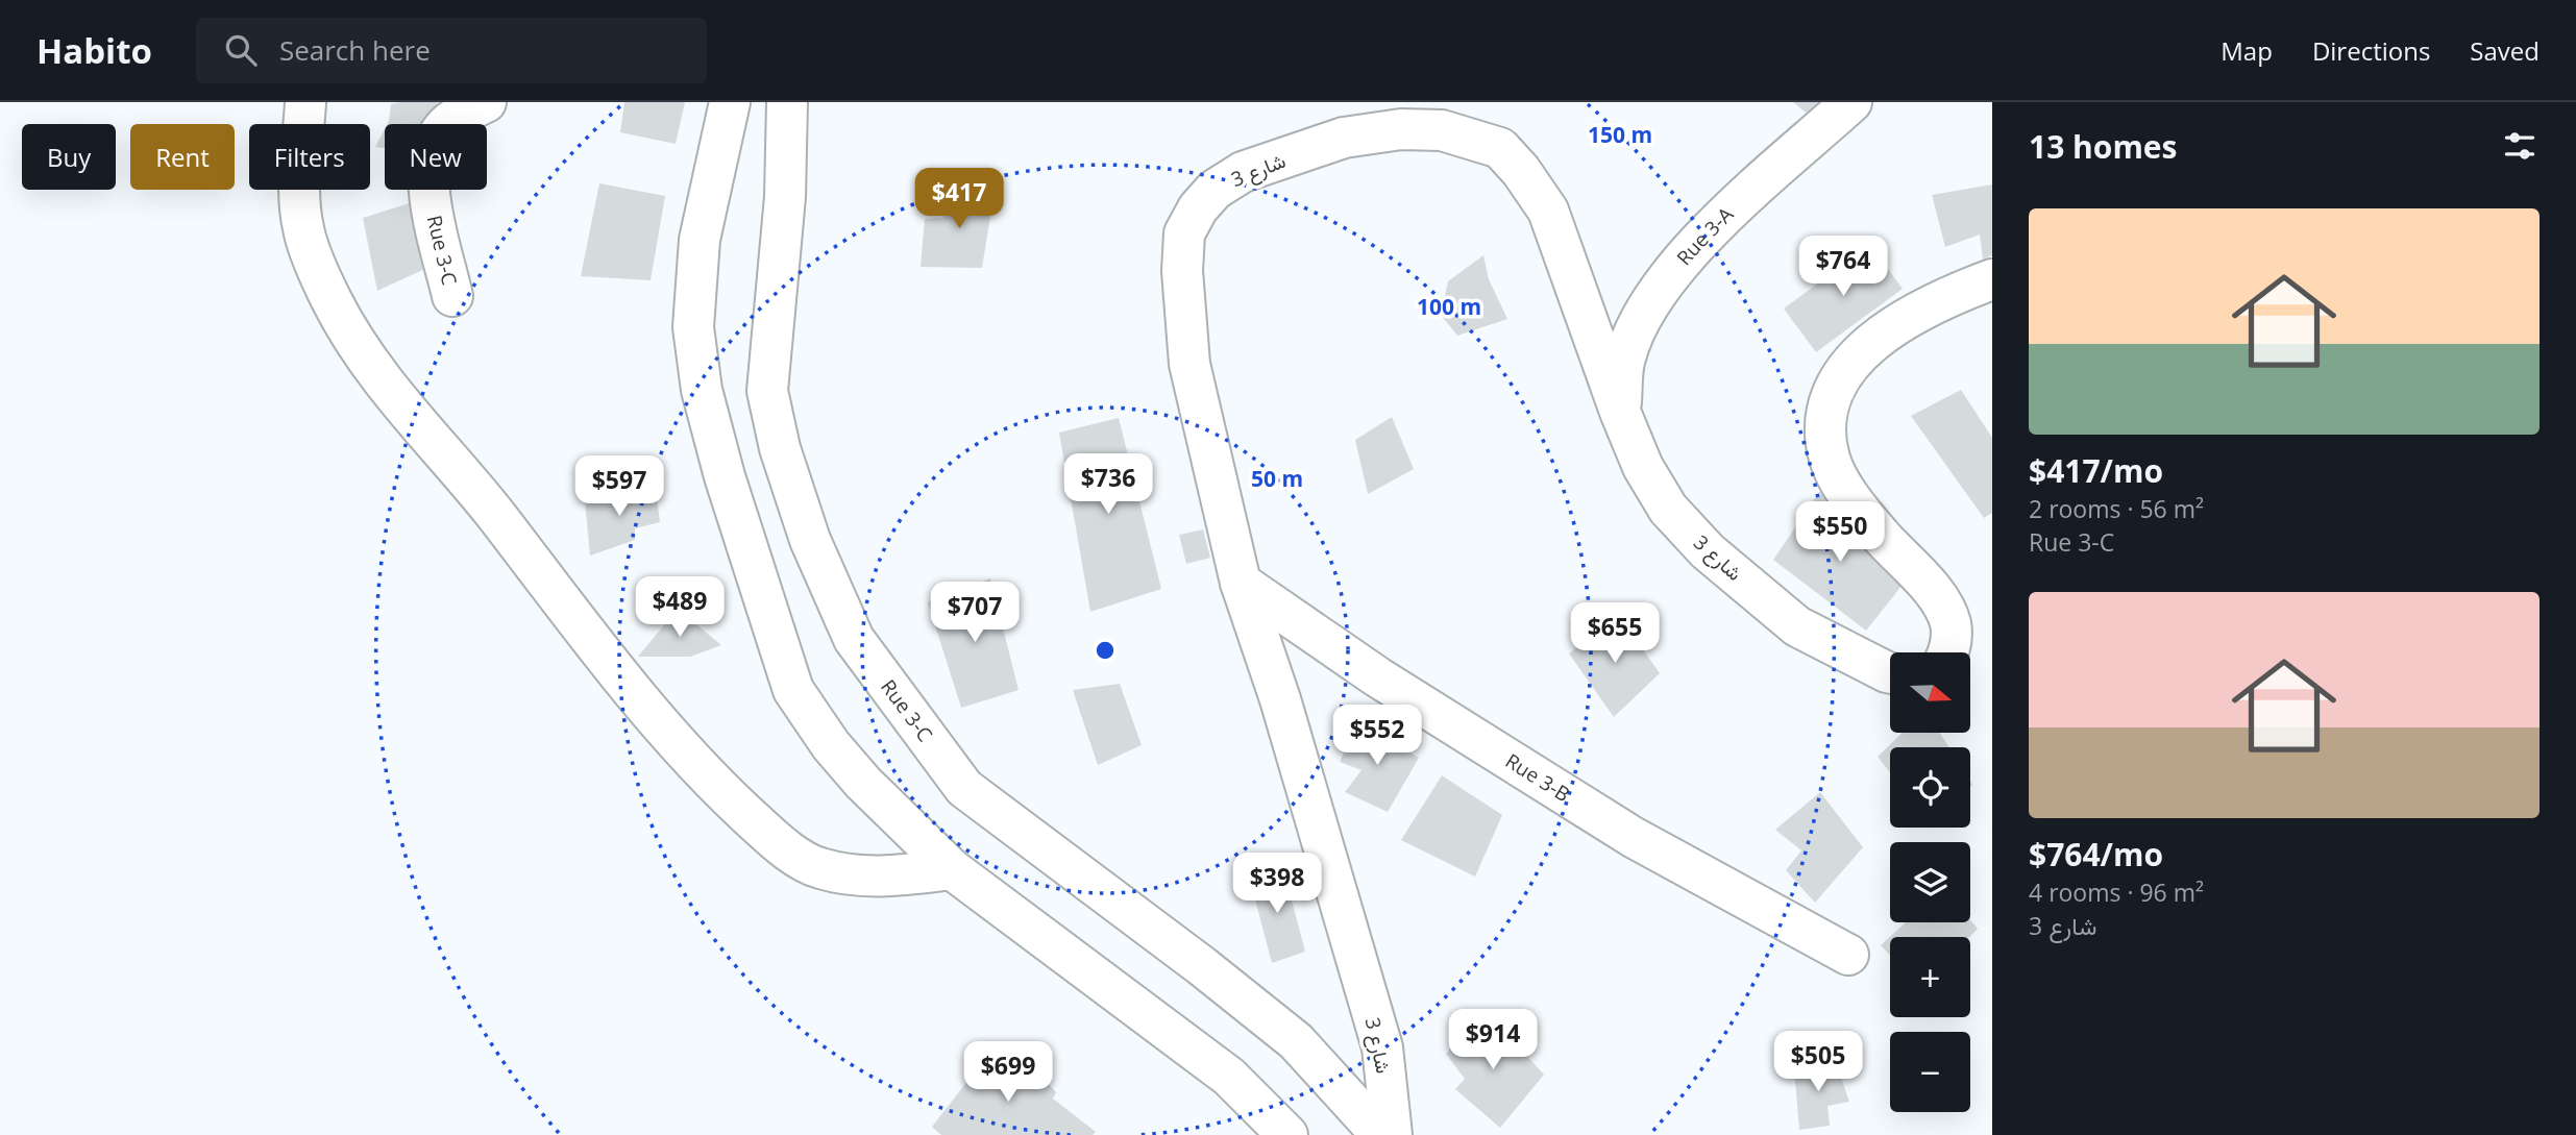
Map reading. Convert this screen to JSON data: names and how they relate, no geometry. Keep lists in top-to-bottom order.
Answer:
{
  "streets": {
    "street": [
      "شارع 3",
      "Rue 3-A",
      "Rue 3-C",
      "Rue 3-B"
    ]
  },
  "crossings": [
    ["شارع 3", "Rue 3-A"],
    ["شارع 3", "Rue 3-B"]
  ],
  "north": "right",
  "page": {
    "header": "Habito",
    "search": "Search here",
    "nav": ["Map", "Directions", "Saved"],
    "heading": "13 homes",
    "chip": [
      "Buy",
      "Rent",
      "Filters",
      "New"
    ],
    "price": [
      "$417",
      "$764",
      "$736",
      "$597",
      "$550",
      "$489",
      "$707",
      "$655",
      "$552",
      "$398",
      "$914",
      "$505",
      "$699"
    ],
    "list": [
      {
        "name": "$417/mo",
        "note": "2 rooms · 56 m² · Rue 3-C"
      },
      {
        "name": "$764/mo",
        "note": "4 rooms · 96 m² · شارع 3"
      }
    ],
    "map_buttons": ["+", "−"]
  },
  "rings": ["150 m", "100 m", "50 m"]
}
